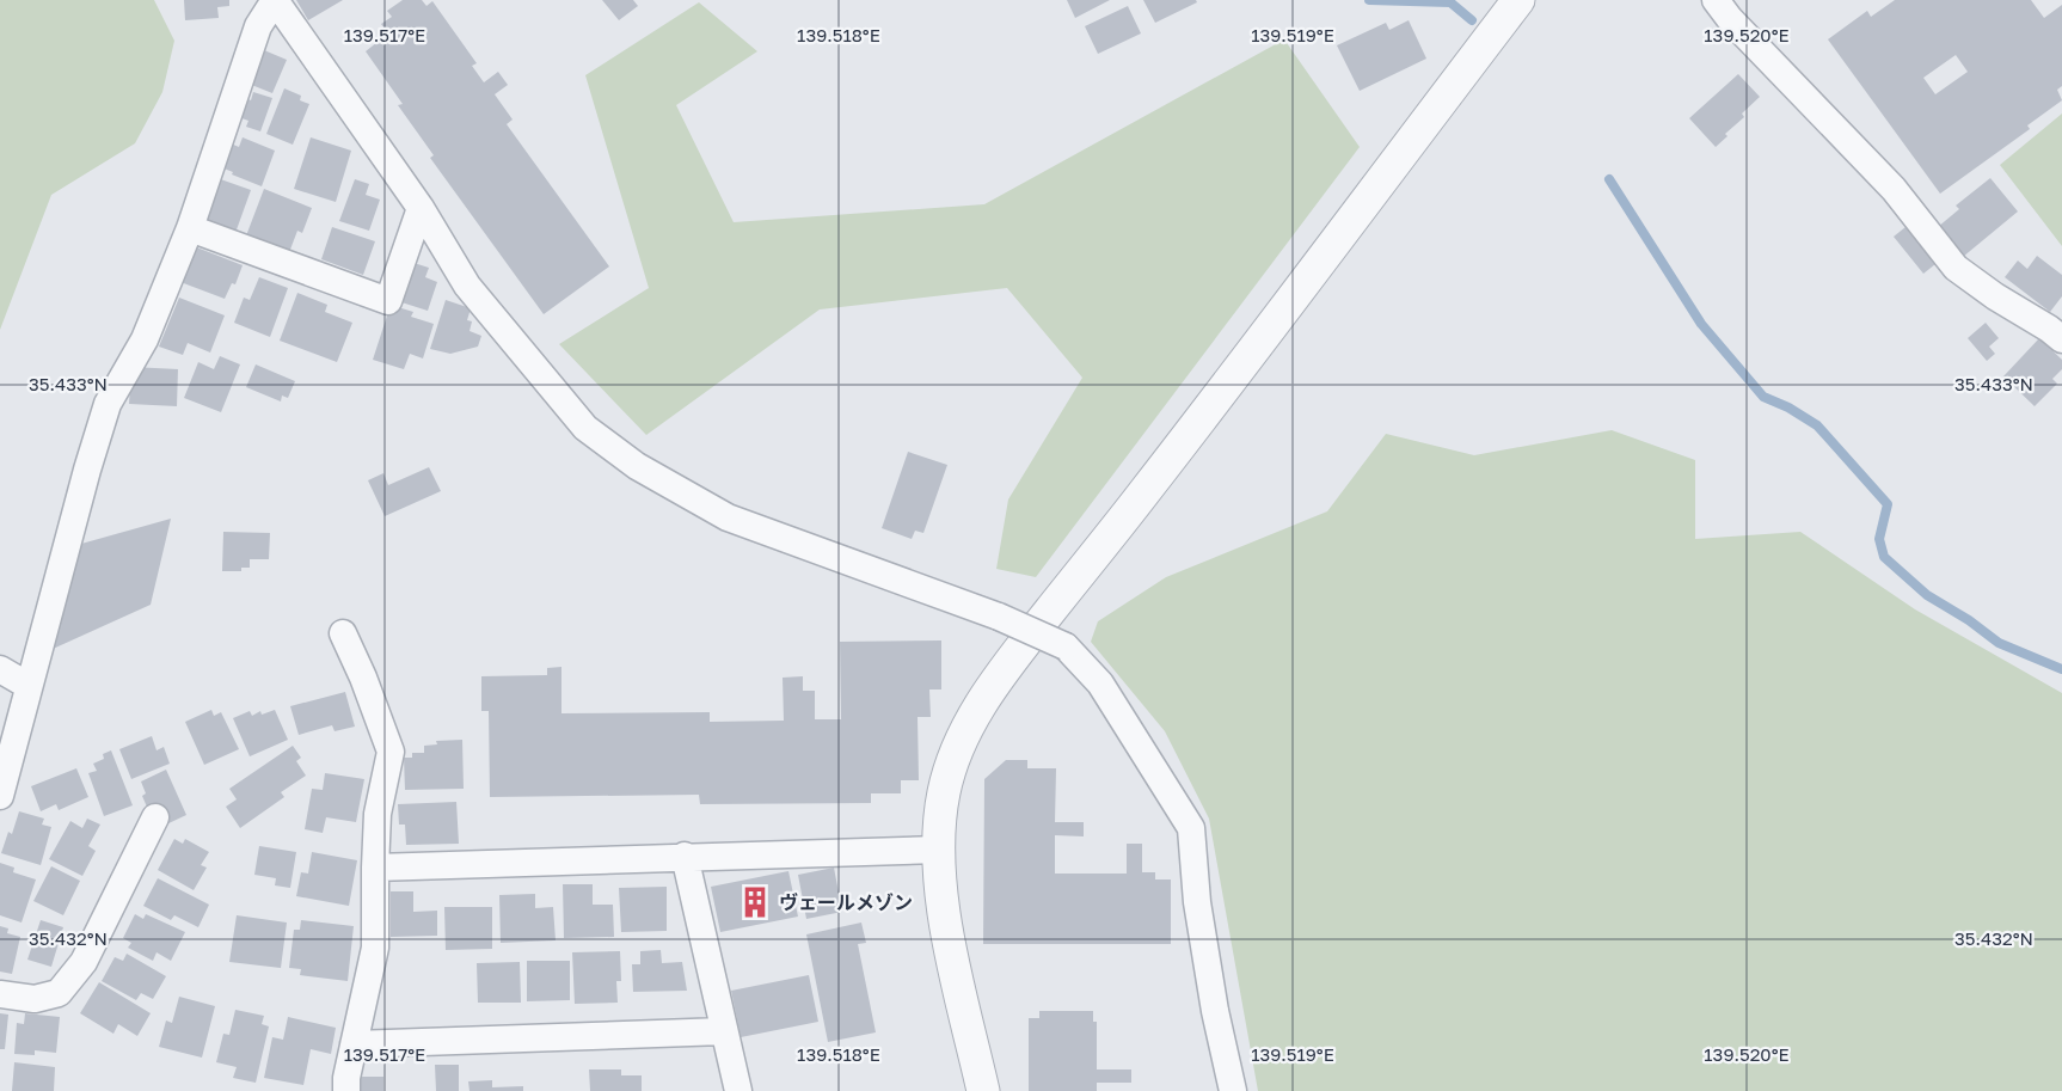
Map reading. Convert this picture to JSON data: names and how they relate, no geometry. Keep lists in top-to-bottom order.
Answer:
{
  "places": {
    "building": ["ヴェールメゾン"]
  },
  "coordinates": [
    "139.517°E",
    "139.518°E",
    "139.519°E",
    "139.520°E",
    "35.433°N",
    "35.432°N"
  ]
}
